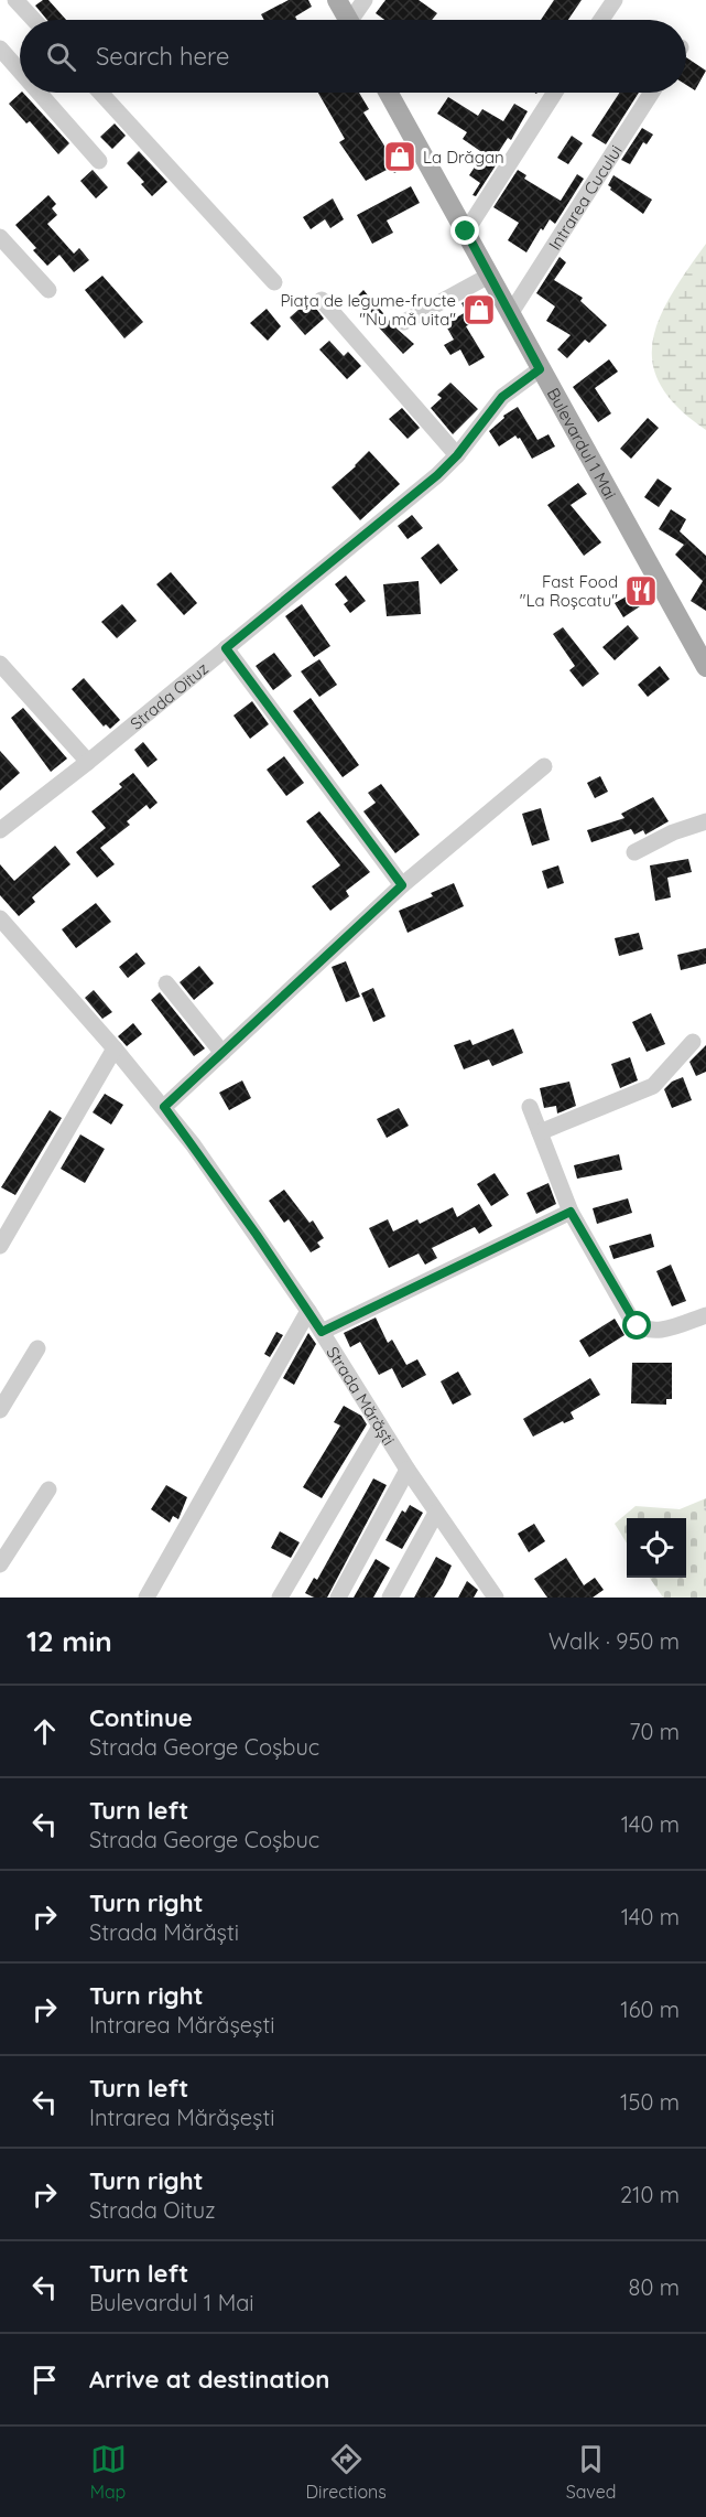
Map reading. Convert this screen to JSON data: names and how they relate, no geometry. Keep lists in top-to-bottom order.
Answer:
{
  "streets": {
    "main road": ["Bulevardul 1 Mai"],
    "street": ["Intrarea Cucului", "Strada Oituz", "Strada Mărăști"]
  },
  "crossings": [
    ["Intrarea Cucului", "Bulevardul 1 Mai"],
    ["Bulevardul 1 Mai", "Strada Oituz"]
  ],
  "places": {
    "shop": ["La Drăgan", "Piața de legume-fructe \"Nu mă uita\""],
    "restaurant": ["Fast Food \"La Roșcatu\""]
  },
  "page": {
    "search": "Search here",
    "heading": ["12 min", "Walk · 950 m"],
    "list": [
      ["Continue", "Strada George Coșbuc", "70 m"],
      ["Turn left", "Strada George Coșbuc", "140 m"],
      ["Turn right", "Strada Mărăști", "140 m"],
      ["Turn right", "Intrarea Mărășești", "160 m"],
      ["Turn left", "Intrarea Mărășești", "150 m"],
      ["Turn right", "Strada Oituz", "210 m"],
      ["Turn left", "Bulevardul 1 Mai", "80 m"],
      "Arrive at destination"
    ],
    "nav": ["Map", "Directions", "Saved"]
  }
}
